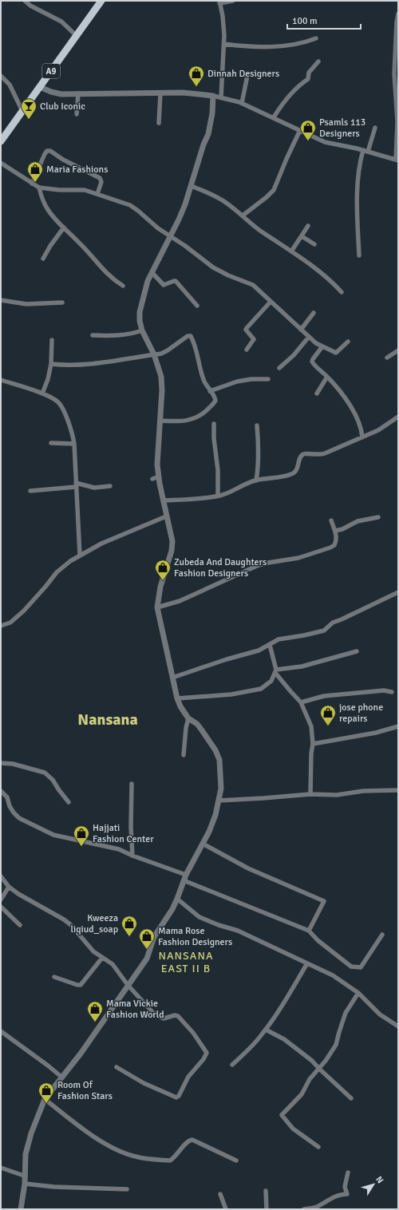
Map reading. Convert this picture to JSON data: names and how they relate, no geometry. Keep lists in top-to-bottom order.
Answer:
{
  "streets": {
    "main road": ["A9"]
  },
  "districts": ["Nansana", "NANSANA EAST II B"],
  "places": {
    "shop": [
      "Dinnah Designers",
      "Psamls 113 Designers",
      "Maria Fashions",
      "Zubeda And Daughters Fashion Designers",
      "jose phone repairs",
      "Hajjati Fashion Center",
      "Kweeza liqiud_soap",
      "Mama Rose Fashion Designers",
      "Mama Vickie Fashion World",
      "Room Of Fashion Stars"
    ],
    "bar": ["Club Iconic"]
  },
  "scale_bar": "100 m",
  "north": "top right"
}
